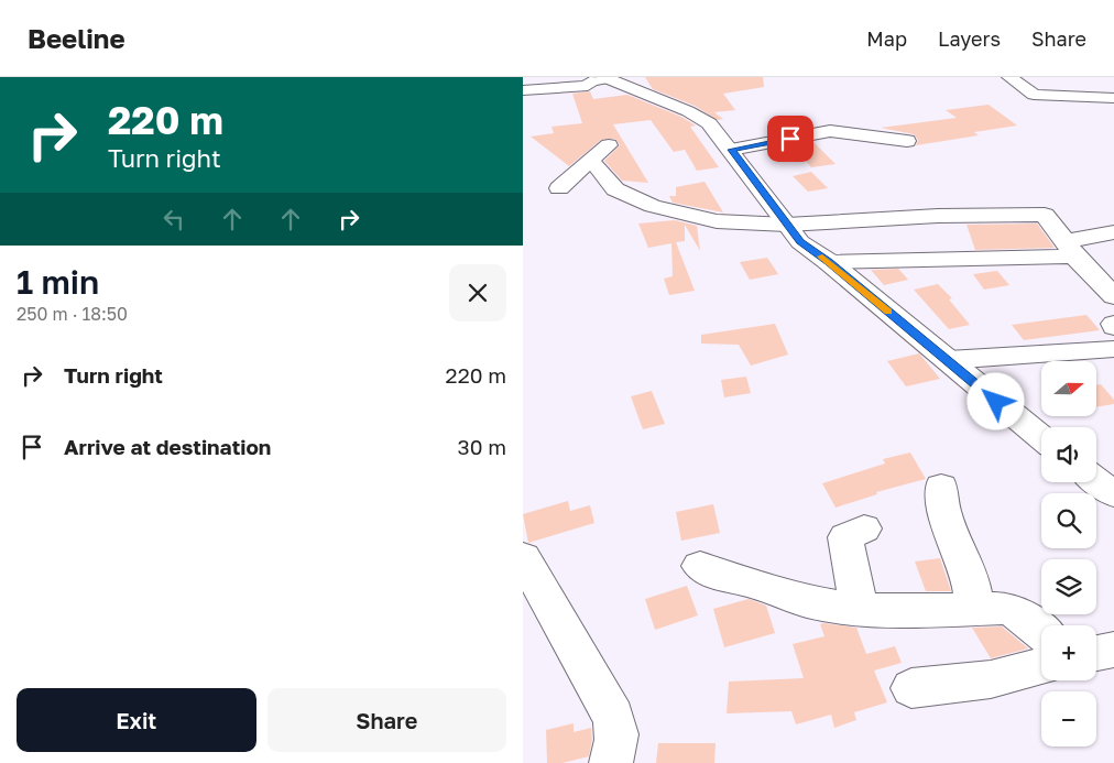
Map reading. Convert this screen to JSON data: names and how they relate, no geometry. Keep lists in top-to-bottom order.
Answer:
{
  "north": "right",
  "page": {
    "header": "Beeline",
    "nav": ["Map", "Layers", "Share"],
    "turn": ["220 m", "Turn right"],
    "heading": ["1 min", "250 m · 18:50"],
    "list": [
      {
        "name": "Turn right",
        "value": "220 m"
      },
      {
        "name": "Arrive at destination",
        "value": "30 m"
      }
    ],
    "map_buttons": ["+", "−"],
    "buttons": ["Exit", "Share"]
  }
}
